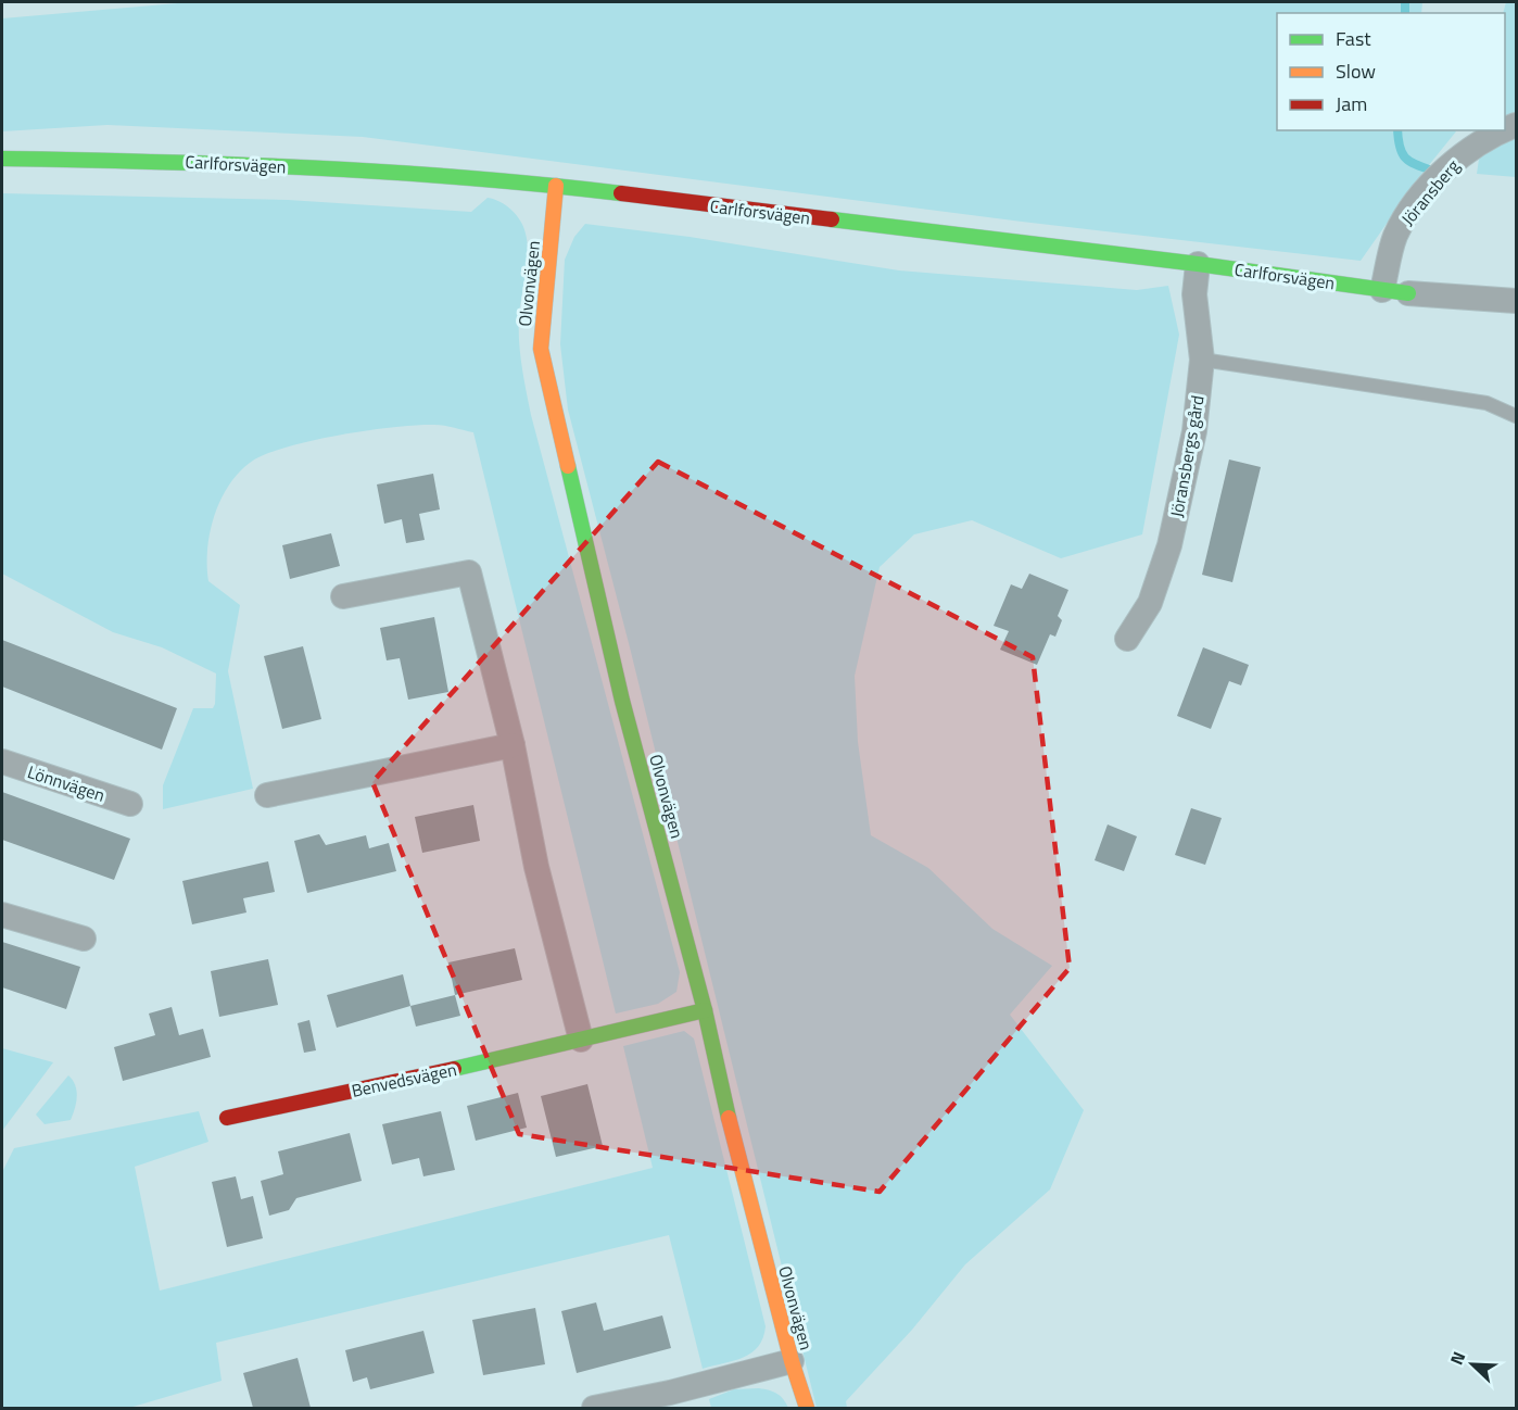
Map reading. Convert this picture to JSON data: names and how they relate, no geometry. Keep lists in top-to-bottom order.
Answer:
{
  "streets": {
    "street": [
      "Carlforsvägen",
      "Jöransberg",
      "Olvonvägen",
      "Jöransbergs gård",
      "Lönnvägen",
      "Benvedsvägen"
    ]
  },
  "crossings": [
    ["Carlforsvägen", "Jöransberg"],
    ["Carlforsvägen", "Olvonvägen"],
    ["Carlforsvägen", "Jöransbergs gård"],
    ["Olvonvägen", "Benvedsvägen"]
  ],
  "legend": ["Fast", "Slow", "Jam"],
  "north": "top left"
}
